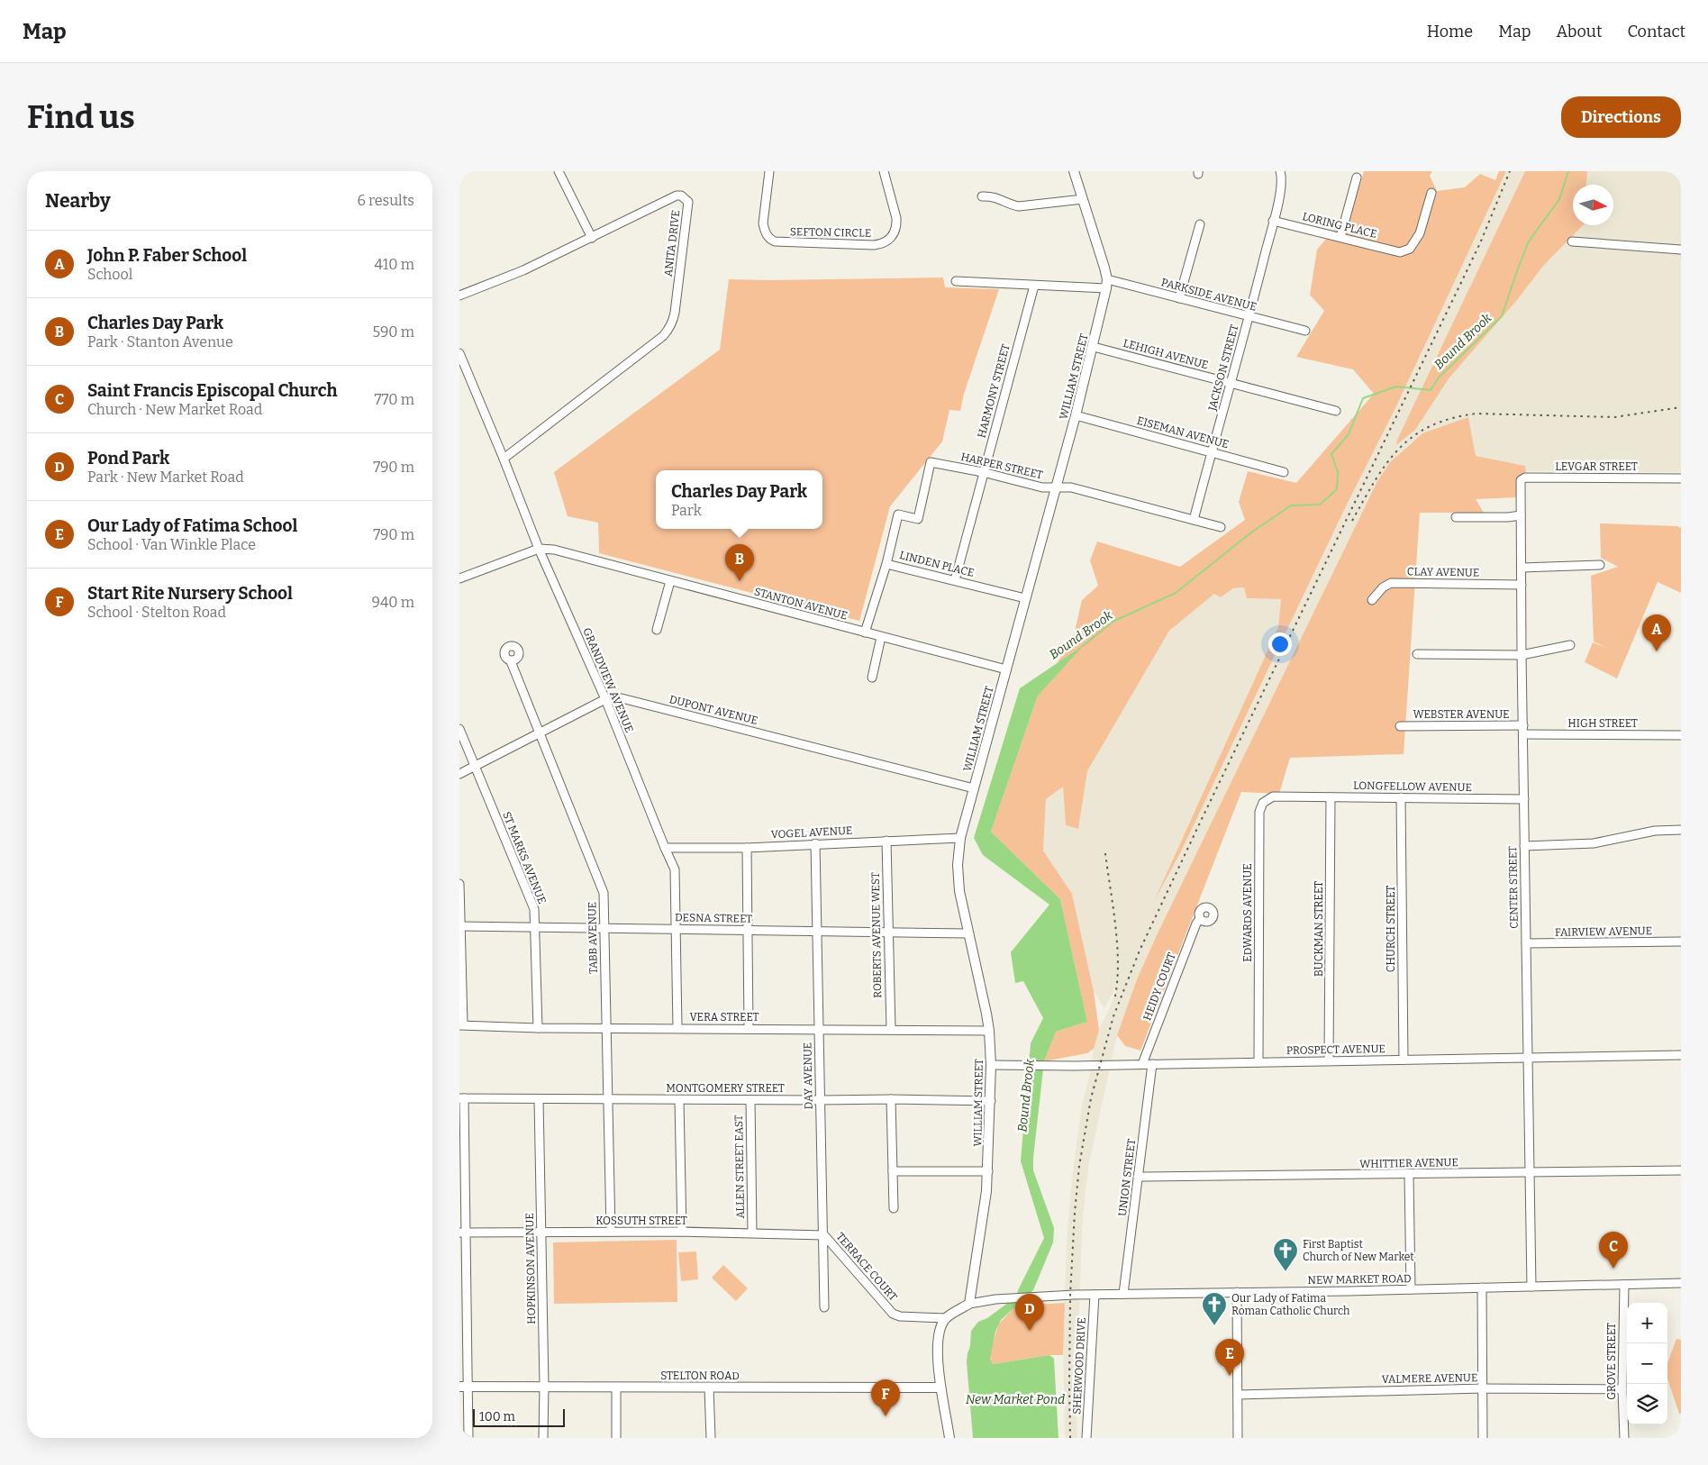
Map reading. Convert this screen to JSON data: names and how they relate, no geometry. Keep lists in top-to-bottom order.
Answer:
{
  "streets": {
    "main road": ["WILLIAM STREET", "STELTON ROAD"],
    "street": [
      "LORING PLACE",
      "SEFTON CIRCLE",
      "ANITA DRIVE",
      "PARKSIDE AVENUE",
      "LEHIGH AVENUE",
      "JACKSON STREET",
      "HARMONY STREET",
      "EISEMAN AVENUE",
      "HARPER STREET",
      "LEVGAR STREET",
      "LINDEN PLACE",
      "CLAY AVENUE",
      "STANTON AVENUE",
      "GRANDVIEW AVENUE",
      "DUPONT AVENUE",
      "WEBSTER AVENUE",
      "HIGH STREET",
      "LONGFELLOW AVENUE",
      "VOGEL AVENUE",
      "ST MARKS AVENUE",
      "CENTER STREET",
      "EDWARDS AVENUE",
      "DESNA STREET",
      "BUCKMAN STREET",
      "CHURCH STREET",
      "FAIRVIEW AVENUE",
      "ROBERTS AVENUE WEST",
      "TABB AVENUE",
      "HEIDY COURT",
      "VERA STREET",
      "PROSPECT AVENUE",
      "DAY AVENUE",
      "MONTGOMERY STREET",
      "WHITTIER AVENUE",
      "ALLEN STREET EAST",
      "UNION STREET",
      "KOSSUTH STREET",
      "TERRACE COURT",
      "HOPKINSON AVENUE",
      "NEW MARKET ROAD",
      "GROVE STREET",
      "SHERWOOD DRIVE",
      "VALMERE AVENUE"
    ]
  },
  "crossings": [
    ["LORING PLACE", "JACKSON STREET"],
    ["ANITA DRIVE", "GRANDVIEW AVENUE"],
    ["PARKSIDE AVENUE", "JACKSON STREET"],
    ["PARKSIDE AVENUE", "WILLIAM STREET"],
    ["PARKSIDE AVENUE", "HARMONY STREET"],
    ["LEHIGH AVENUE", "JACKSON STREET"],
    ["LEHIGH AVENUE", "WILLIAM STREET"],
    ["JACKSON STREET", "EISEMAN AVENUE"],
    ["JACKSON STREET", "HARPER STREET"],
    ["WILLIAM STREET", "EISEMAN AVENUE"],
    ["WILLIAM STREET", "HARPER STREET"],
    ["WILLIAM STREET", "LINDEN PLACE"],
    ["WILLIAM STREET", "STANTON AVENUE"],
    ["WILLIAM STREET", "DUPONT AVENUE"],
    ["WILLIAM STREET", "VOGEL AVENUE"],
    ["WILLIAM STREET", "DESNA STREET"],
    ["WILLIAM STREET", "VERA STREET"],
    ["WILLIAM STREET", "PROSPECT AVENUE"],
    ["WILLIAM STREET", "MONTGOMERY STREET"],
    ["WILLIAM STREET", "NEW MARKET ROAD"],
    ["HARMONY STREET", "HARPER STREET"],
    ["HARMONY STREET", "LINDEN PLACE"],
    ["HARPER STREET", "LINDEN PLACE"],
    ["LEVGAR STREET", "CENTER STREET"],
    ["LINDEN PLACE", "STANTON AVENUE"],
    ["CLAY AVENUE", "CENTER STREET"],
    ["STANTON AVENUE", "GRANDVIEW AVENUE"],
    ["GRANDVIEW AVENUE", "DUPONT AVENUE"],
    ["GRANDVIEW AVENUE", "VOGEL AVENUE"],
    ["GRANDVIEW AVENUE", "DESNA STREET"],
    ["GRANDVIEW AVENUE", "VERA STREET"],
    ["DUPONT AVENUE", "ST MARKS AVENUE"],
    ["DUPONT AVENUE", "TABB AVENUE"],
    ["WEBSTER AVENUE", "CENTER STREET"],
    ["HIGH STREET", "CENTER STREET"],
    ["LONGFELLOW AVENUE", "CENTER STREET"],
    ["LONGFELLOW AVENUE", "EDWARDS AVENUE"],
    ["LONGFELLOW AVENUE", "BUCKMAN STREET"],
    ["LONGFELLOW AVENUE", "CHURCH STREET"],
    ["VOGEL AVENUE", "ROBERTS AVENUE WEST"],
    ["VOGEL AVENUE", "DAY AVENUE"],
    ["ST MARKS AVENUE", "DESNA STREET"],
    ["ST MARKS AVENUE", "VERA STREET"],
    ["CENTER STREET", "FAIRVIEW AVENUE"],
    ["CENTER STREET", "PROSPECT AVENUE"],
    ["CENTER STREET", "WHITTIER AVENUE"],
    ["CENTER STREET", "NEW MARKET ROAD"],
    ["EDWARDS AVENUE", "PROSPECT AVENUE"],
    ["DESNA STREET", "ROBERTS AVENUE WEST"],
    ["DESNA STREET", "TABB AVENUE"],
    ["DESNA STREET", "DAY AVENUE"],
    ["BUCKMAN STREET", "PROSPECT AVENUE"],
    ["CHURCH STREET", "PROSPECT AVENUE"],
    ["ROBERTS AVENUE WEST", "VERA STREET"],
    ["TABB AVENUE", "VERA STREET"],
    ["TABB AVENUE", "MONTGOMERY STREET"],
    ["TABB AVENUE", "KOSSUTH STREET"],
    ["HEIDY COURT", "PROSPECT AVENUE"],
    ["VERA STREET", "DAY AVENUE"],
    ["PROSPECT AVENUE", "UNION STREET"],
    ["DAY AVENUE", "MONTGOMERY STREET"],
    ["DAY AVENUE", "KOSSUTH STREET"],
    ["DAY AVENUE", "TERRACE COURT"],
    ["MONTGOMERY STREET", "ALLEN STREET EAST"],
    ["MONTGOMERY STREET", "HOPKINSON AVENUE"],
    ["WHITTIER AVENUE", "UNION STREET"],
    ["ALLEN STREET EAST", "KOSSUTH STREET"],
    ["UNION STREET", "NEW MARKET ROAD"],
    ["KOSSUTH STREET", "TERRACE COURT"],
    ["KOSSUTH STREET", "HOPKINSON AVENUE"],
    ["HOPKINSON AVENUE", "STELTON ROAD"],
    ["NEW MARKET ROAD", "GROVE STREET"],
    ["NEW MARKET ROAD", "SHERWOOD DRIVE"],
    ["GROVE STREET", "VALMERE AVENUE"]
  ],
  "water": ["Bound Brook", "New Market Pond"],
  "places": {
    "church": ["First Baptist Church of New Market", "Our Lady of Fatima Roman Catholic Church"]
  },
  "scale_bar": "100 m",
  "north": "right",
  "page": {
    "header": "Map",
    "nav": [
      "Home",
      "Map",
      "About",
      "Contact"
    ],
    "buttons": "Directions",
    "title": "Find us",
    "heading": ["Nearby", "6 results"],
    "list": [
      {
        "mark": "A",
        "name": "John P. Faber School",
        "note": "School",
        "value": "410 m"
      },
      {
        "mark": "B",
        "name": "Charles Day Park",
        "note": "Park · Stanton Avenue",
        "value": "590 m"
      },
      {
        "mark": "C",
        "name": "Saint Francis Episcopal Church",
        "note": "Church · New Market Road",
        "value": "770 m"
      },
      {
        "mark": "D",
        "name": "Pond Park",
        "note": "Park · New Market Road",
        "value": "790 m"
      },
      {
        "mark": "E",
        "name": "Our Lady of Fatima School",
        "note": "School · Van Winkle Place",
        "value": "790 m"
      },
      {
        "mark": "F",
        "name": "Start Rite Nursery School",
        "note": "School · Stelton Road",
        "value": "940 m"
      }
    ],
    "popup": ["Charles Day Park", "Park"],
    "pins": [
      "B",
      "A",
      "C",
      "D",
      "E",
      "F"
    ],
    "map_buttons": ["+", "−"],
    "scale": "100 m"
  }
}
